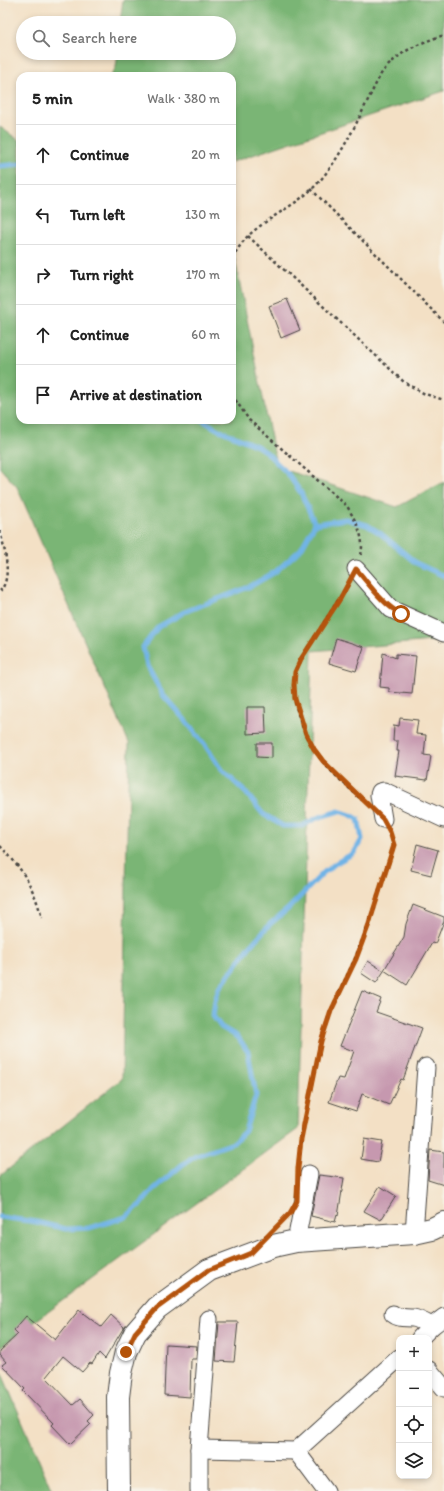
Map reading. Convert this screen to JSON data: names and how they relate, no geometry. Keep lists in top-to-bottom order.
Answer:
{
  "page": {
    "search": "Search here",
    "heading": ["5 min", "Walk · 380 m"],
    "list": [
      ["Continue", "20 m"],
      ["Turn left", "130 m"],
      ["Turn right", "170 m"],
      ["Continue", "60 m"],
      "Arrive at destination"
    ],
    "map_buttons": ["+", "−"]
  }
}
